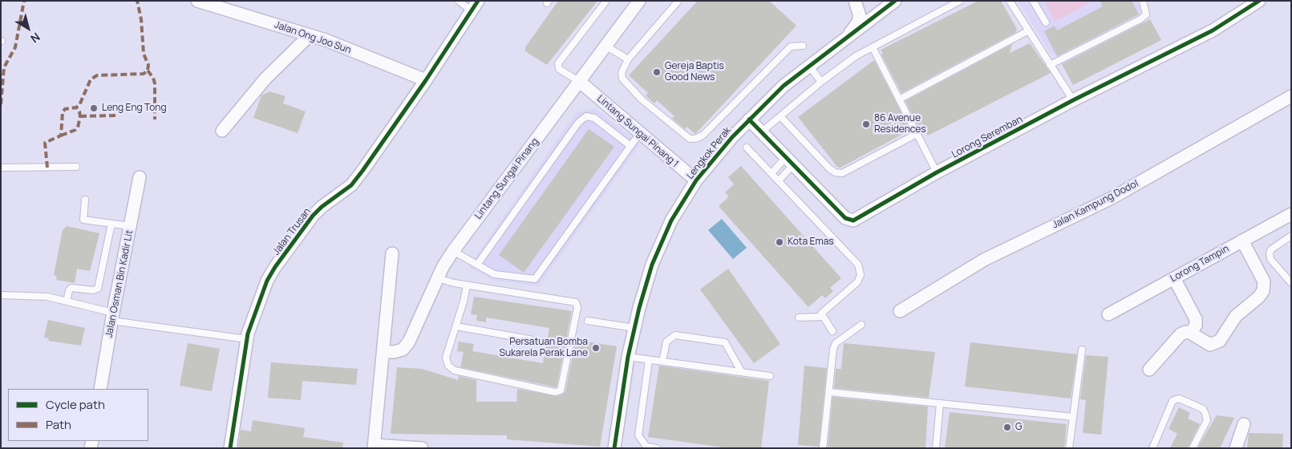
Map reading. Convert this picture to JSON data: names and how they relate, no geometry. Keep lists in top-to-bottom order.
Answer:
{
  "streets": {
    "street": [
      "Jalan Ong Joo Sun",
      "Lintang Sungai Pinang 1",
      "Lorong Seremban",
      "Lengkok Perak",
      "Lintang Sungai Pinang",
      "Jalan Kampung Dodol",
      "Jalan Trusan",
      "Lorong Tampin",
      "Jalan Osman Bin Kadir Lit"
    ]
  },
  "crossings": [
    ["Jalan Ong Joo Sun", "Jalan Trusan"],
    ["Lintang Sungai Pinang 1", "Lengkok Perak"],
    ["Lintang Sungai Pinang 1", "Lintang Sungai Pinang"],
    ["Lorong Seremban", "Lengkok Perak"]
  ],
  "places": [
    "Gereja Baptis Good News",
    "Leng Eng Tong",
    "86 Avenue Residences",
    "Kota Emas",
    "Persatuan Bomba Sukarela Perak Lane",
    "G"
  ],
  "legend": ["Cycle path", "Path"],
  "north": "bottom right"
}
